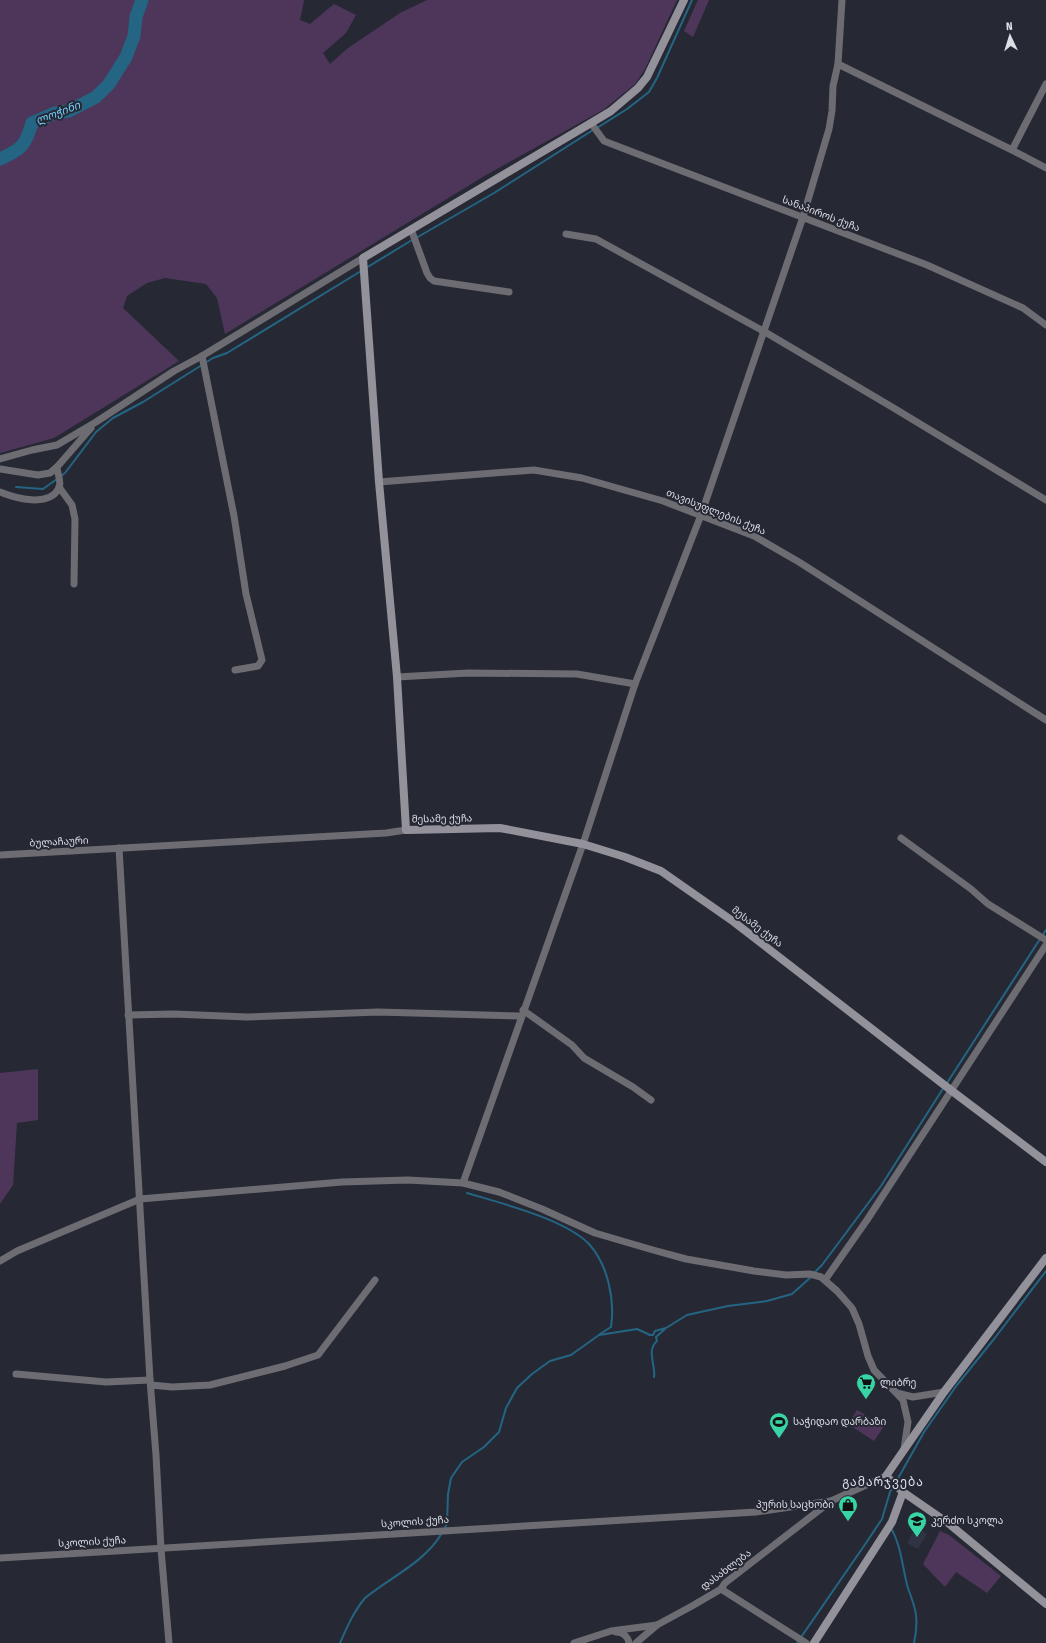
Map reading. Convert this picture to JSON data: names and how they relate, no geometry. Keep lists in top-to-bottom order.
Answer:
{
  "streets": {
    "street": [
      "სანაპიროს ქუჩა",
      "თავისუფლების ქუჩა",
      "მესამე ქუჩა",
      "ბულაჩაური",
      "სკოლის ქუჩა",
      "დასახლება"
    ]
  },
  "crossings": [
    ["მესამე ქუჩა", "ბულაჩაური"],
    ["სკოლის ქუჩა", "დასახლება"]
  ],
  "districts": ["გამარჯვება"],
  "water": ["ლოჭინი"],
  "places": {
    "supermarket": ["ლიბრე"],
    "sports": ["საჭიდაო დარბაზი"],
    "shop": ["პურის საცხობი"],
    "school or university": ["კერძო სკოლა"]
  },
  "north": "top"
}
